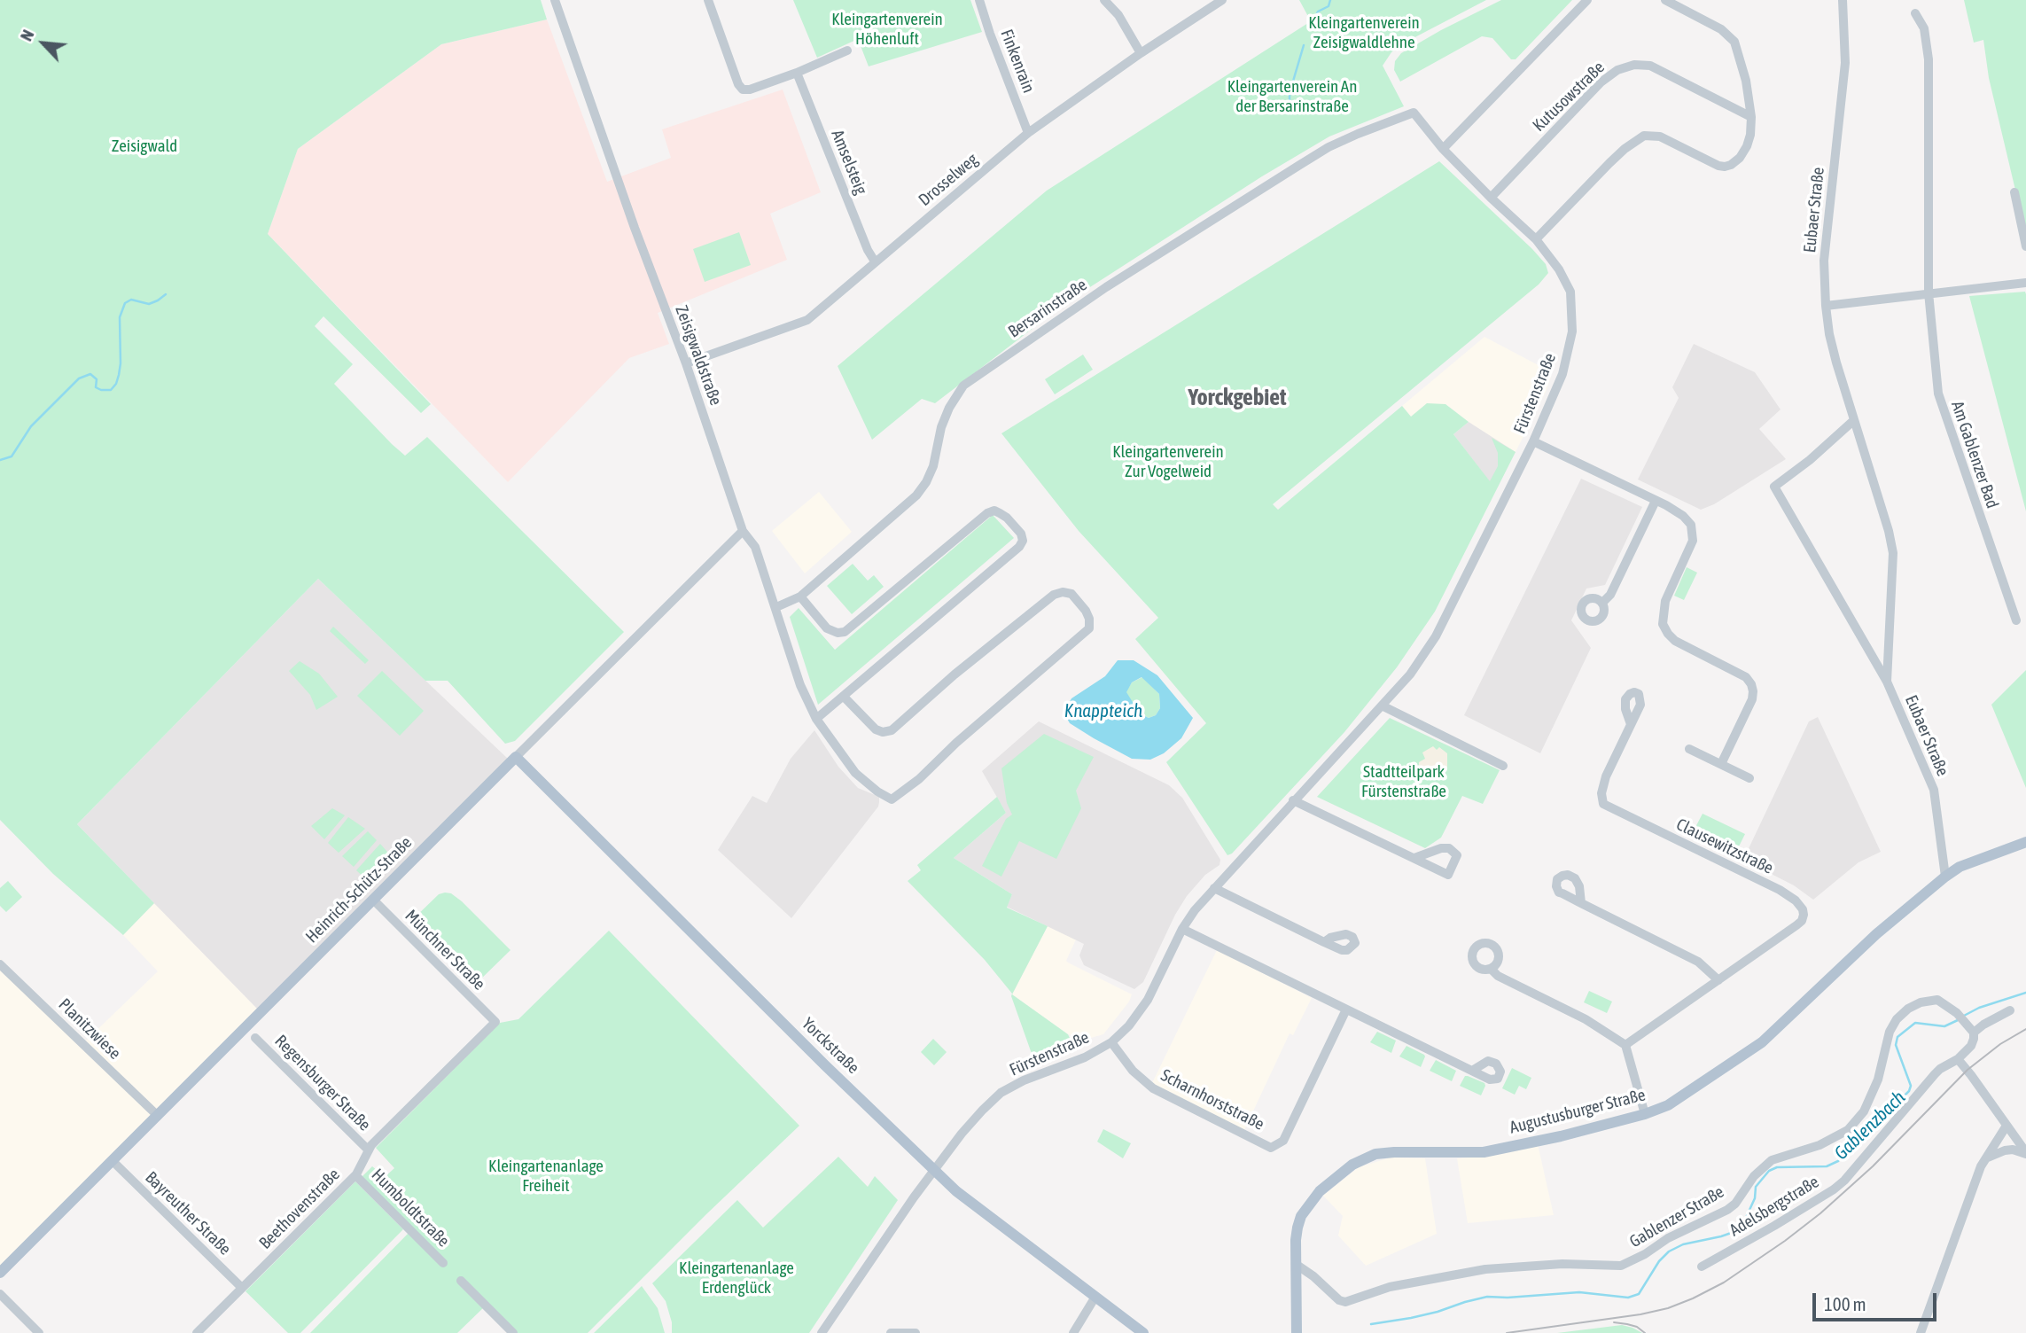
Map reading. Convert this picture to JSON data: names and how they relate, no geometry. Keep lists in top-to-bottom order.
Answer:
{
  "streets": {
    "main road": ["Heinrich-Schütz-Straße", "Yorckstraße", "Augustusburger Straße"],
    "street": [
      "Finkenrain",
      "Kutusowstraße",
      "Amselsteig",
      "Drosselweg",
      "Eubaer Straße",
      "Bersarinstraße",
      "Zeisigwaldstraße",
      "Fürstenstraße",
      "Am Gablenzer Bad",
      "Clausewitzstraße",
      "Münchner Straße",
      "Planitzwiese",
      "Regensburger Straße",
      "Scharnhorststraße",
      "Adelsbergstraße",
      "Humboldtstraße",
      "Beethovenstraße",
      "Bayreuther Straße",
      "Gablenzer Straße"
    ]
  },
  "crossings": [
    ["Finkenrain", "Drosselweg"],
    ["Kutusowstraße", "Fürstenstraße"],
    ["Amselsteig", "Drosselweg"],
    ["Drosselweg", "Zeisigwaldstraße"],
    ["Eubaer Straße", "Augustusburger Straße"],
    ["Bersarinstraße", "Zeisigwaldstraße"],
    ["Bersarinstraße", "Fürstenstraße"],
    ["Zeisigwaldstraße", "Heinrich-Schütz-Straße"],
    ["Fürstenstraße", "Yorckstraße"],
    ["Fürstenstraße", "Scharnhorststraße"],
    ["Heinrich-Schütz-Straße", "Münchner Straße"],
    ["Heinrich-Schütz-Straße", "Planitzwiese"],
    ["Heinrich-Schütz-Straße", "Yorckstraße"],
    ["Heinrich-Schütz-Straße", "Bayreuther Straße"],
    ["Münchner Straße", "Beethovenstraße"],
    ["Regensburger Straße", "Beethovenstraße"],
    ["Augustusburger Straße", "Gablenzer Straße"],
    ["Adelsbergstraße", "Gablenzer Straße"],
    ["Humboldtstraße", "Beethovenstraße"],
    ["Beethovenstraße", "Bayreuther Straße"]
  ],
  "districts": ["Yorckgebiet"],
  "water": ["Knappteich", "Gablenzbach"],
  "parks": [
    "Kleingartenverein Höhenluft",
    "Kleingartenverein Zeisigwaldlehne",
    "Kleingartenverein An der Bersarinstraße",
    "Zeisigwald",
    "Kleingartenverein Zur Vogelweid",
    "Stadtteilpark Fürstenstraße",
    "Kleingartenanlage Freiheit",
    "Kleingartenanlage Erdenglück"
  ],
  "scale_bar": "100 m",
  "north": "top left"
}
